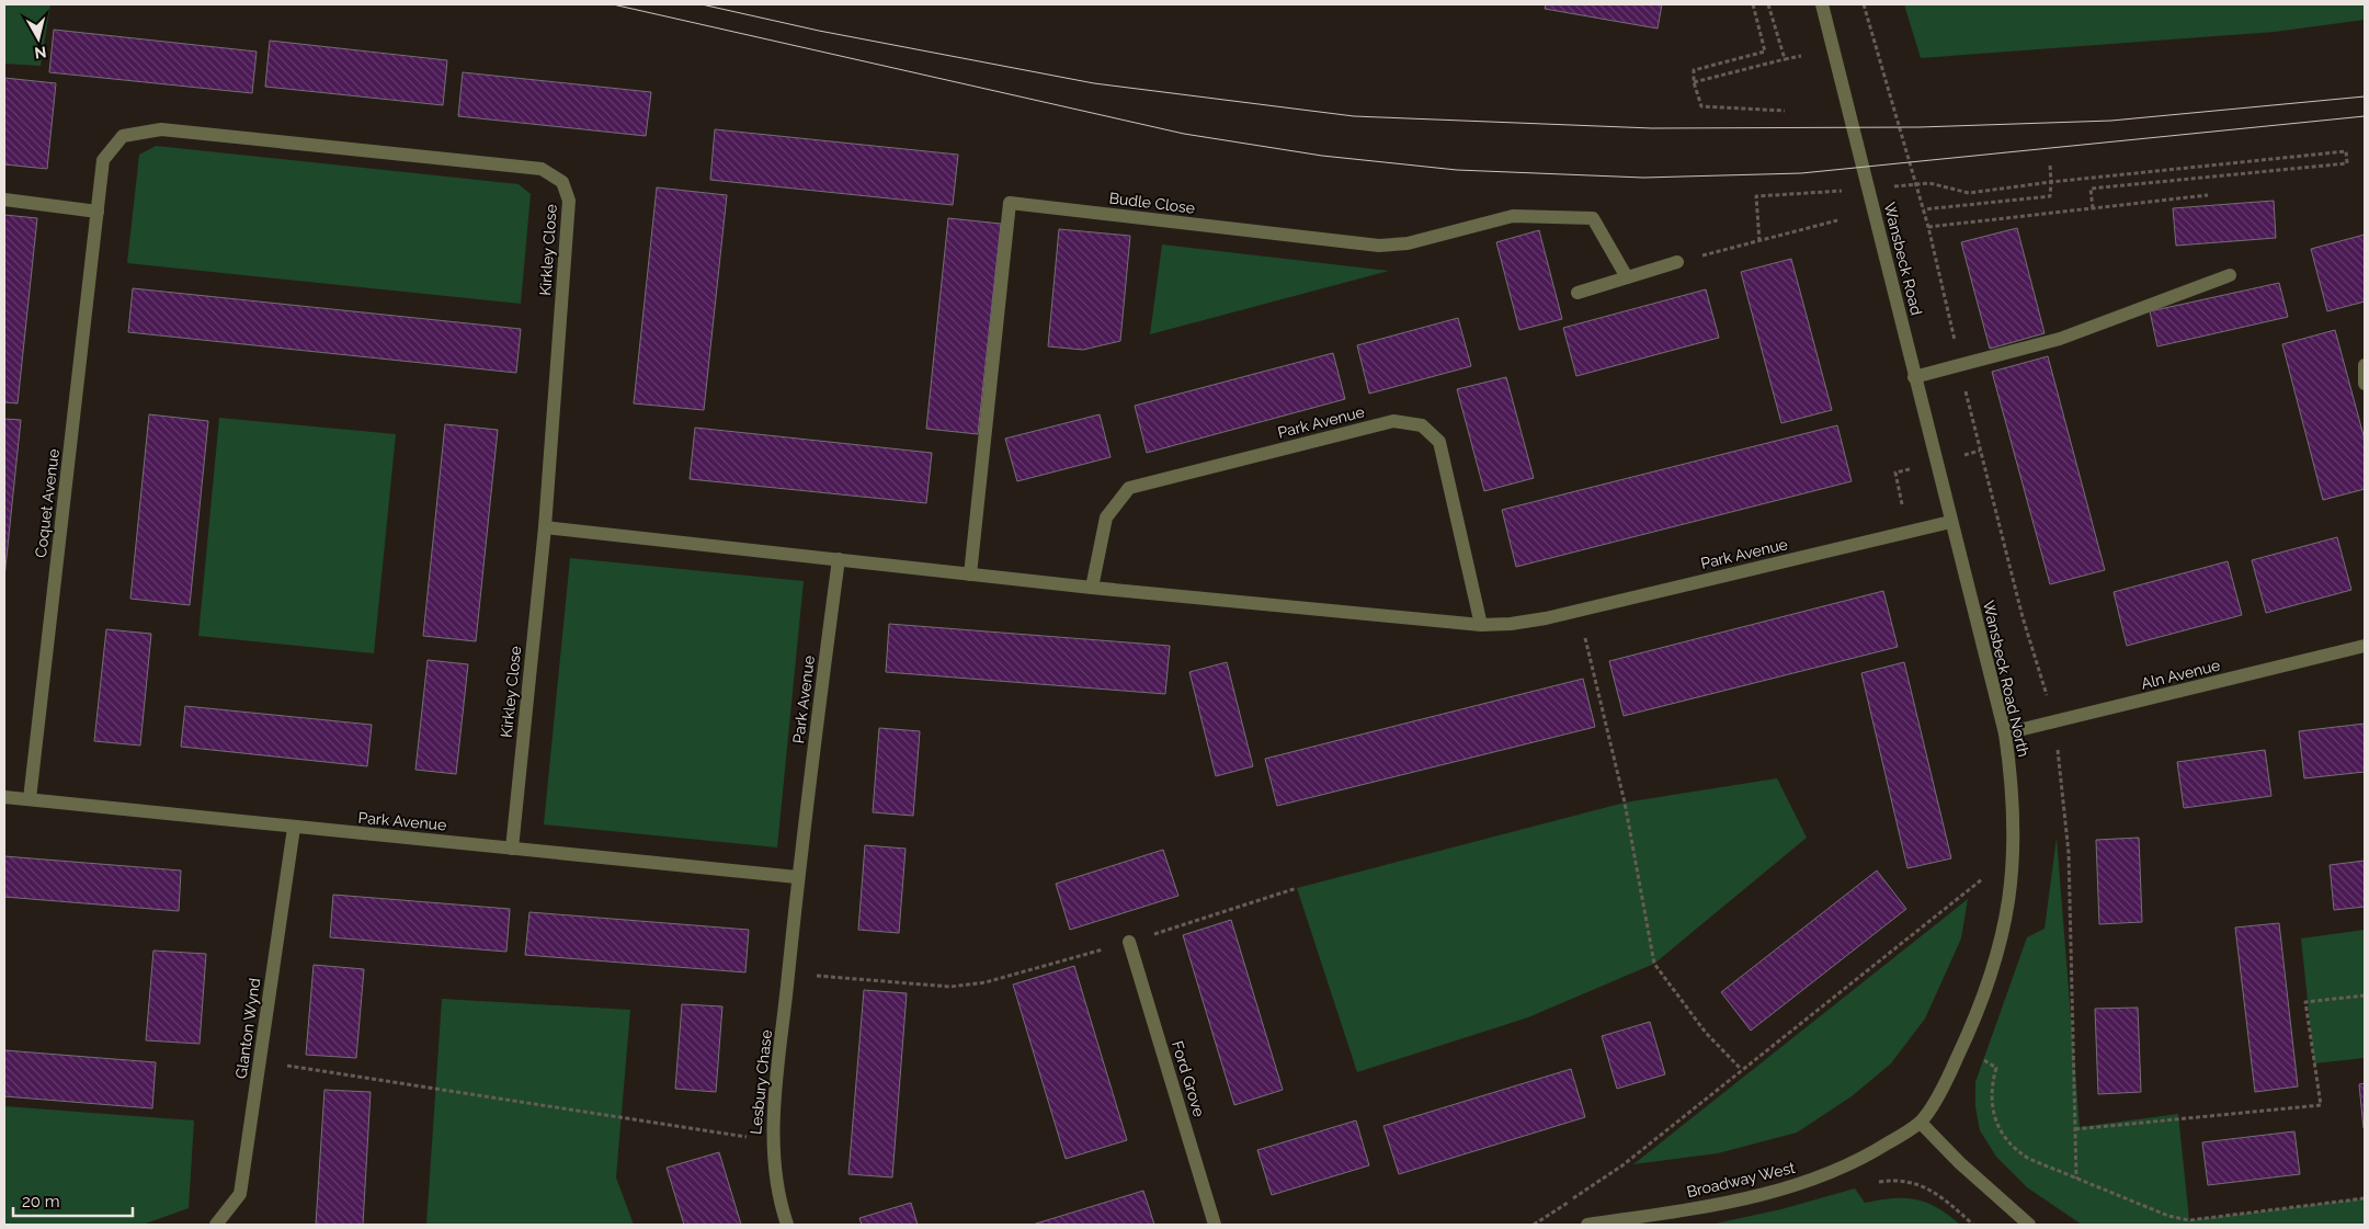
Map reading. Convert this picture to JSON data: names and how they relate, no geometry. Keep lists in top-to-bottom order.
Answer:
{
  "streets": {
    "street": [
      "Budle Close",
      "Kirkley Close",
      "Wansbeck Road",
      "Park Avenue",
      "Coquet Avenue",
      "Aln Avenue",
      "Wansbeck Road North",
      "Glanton Wynd",
      "Ford Grove",
      "Lesbury Chase",
      "Broadway West"
    ]
  },
  "crossings": [
    ["Budle Close", "Park Avenue"],
    ["Kirkley Close", "Park Avenue"],
    ["Kirkley Close", "Coquet Avenue"],
    ["Wansbeck Road", "Park Avenue"],
    ["Wansbeck Road", "Wansbeck Road North"],
    ["Park Avenue", "Coquet Avenue"],
    ["Park Avenue", "Wansbeck Road North"],
    ["Park Avenue", "Glanton Wynd"],
    ["Park Avenue", "Lesbury Chase"],
    ["Aln Avenue", "Wansbeck Road North"],
    ["Wansbeck Road North", "Broadway West"]
  ],
  "scale_bar": "20 m",
  "north": "bottom"
}
